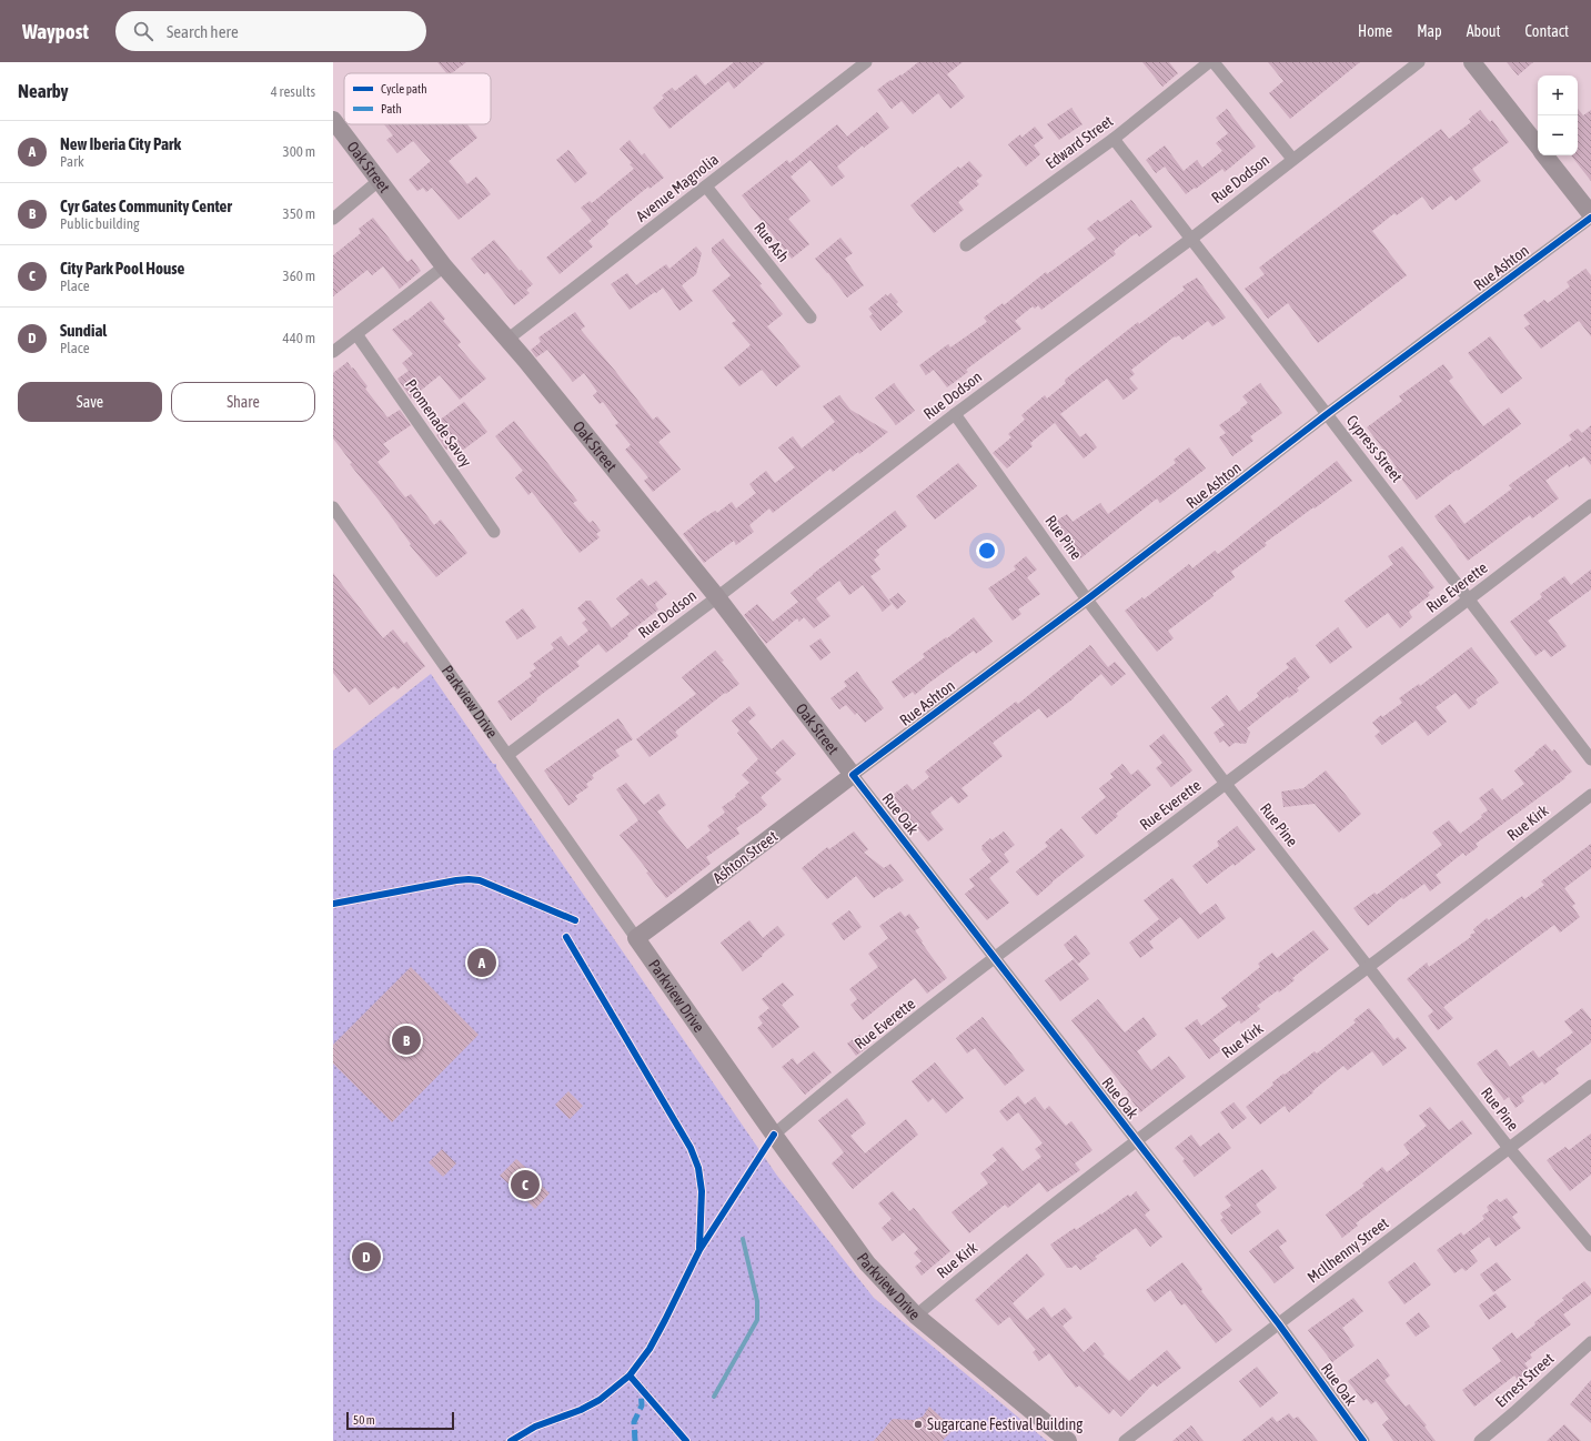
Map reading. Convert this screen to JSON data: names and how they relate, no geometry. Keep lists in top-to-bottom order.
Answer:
{
  "streets": {
    "main road": ["Oak Street", "Parkview Drive", "Ashton Street"],
    "street": [
      "Edward Street",
      "Rue Dodson",
      "Avenue Magnolia",
      "Rue Ash",
      "Rue Ashton",
      "Promenade Savoy",
      "Cypress Street",
      "Rue Pine",
      "Rue Everette",
      "Rue Oak",
      "Rue Kirk",
      "McIlhenny Street",
      "Ernest Street"
    ]
  },
  "crossings": [
    ["Edward Street", "Cypress Street"],
    ["Oak Street", "Rue Dodson"],
    ["Oak Street", "Avenue Magnolia"],
    ["Oak Street", "Rue Ashton"],
    ["Oak Street", "Rue Oak"],
    ["Oak Street", "Ashton Street"],
    ["Rue Dodson", "Cypress Street"],
    ["Rue Dodson", "Rue Pine"],
    ["Rue Dodson", "Parkview Drive"],
    ["Avenue Magnolia", "Rue Ash"],
    ["Rue Ashton", "Cypress Street"],
    ["Rue Ashton", "Rue Pine"],
    ["Rue Ashton", "Rue Oak"],
    ["Rue Ashton", "Ashton Street"],
    ["Cypress Street", "Rue Everette"],
    ["Rue Pine", "Rue Everette"],
    ["Rue Pine", "Rue Kirk"],
    ["Rue Pine", "McIlhenny Street"],
    ["Rue Everette", "Parkview Drive"],
    ["Rue Everette", "Rue Oak"],
    ["Parkview Drive", "Rue Kirk"],
    ["Parkview Drive", "Ashton Street"],
    ["Rue Oak", "Rue Kirk"],
    ["Rue Oak", "Ashton Street"],
    ["Rue Oak", "McIlhenny Street"]
  ],
  "places": ["Sugarcane Festival Building"],
  "legend": ["Cycle path", "Path"],
  "scale_bar": "50 m",
  "page": {
    "header": "Waypost",
    "search": "Search here",
    "nav": [
      "Home",
      "Map",
      "About",
      "Contact"
    ],
    "heading": ["Nearby", "4 results"],
    "map_buttons": ["+", "−"],
    "list": [
      {
        "mark": "A",
        "name": "New Iberia City Park",
        "note": "Park",
        "value": "300 m"
      },
      {
        "mark": "B",
        "name": "Cyr Gates Community Center",
        "note": "Public building",
        "value": "350 m"
      },
      {
        "mark": "C",
        "name": "City Park Pool House",
        "note": "Place",
        "value": "360 m"
      },
      {
        "mark": "D",
        "name": "Sundial",
        "note": "Place",
        "value": "440 m"
      }
    ],
    "buttons": ["Save", "Share"],
    "pins": [
      "A",
      "B",
      "C",
      "D"
    ],
    "scale": "50 m"
  }
}
